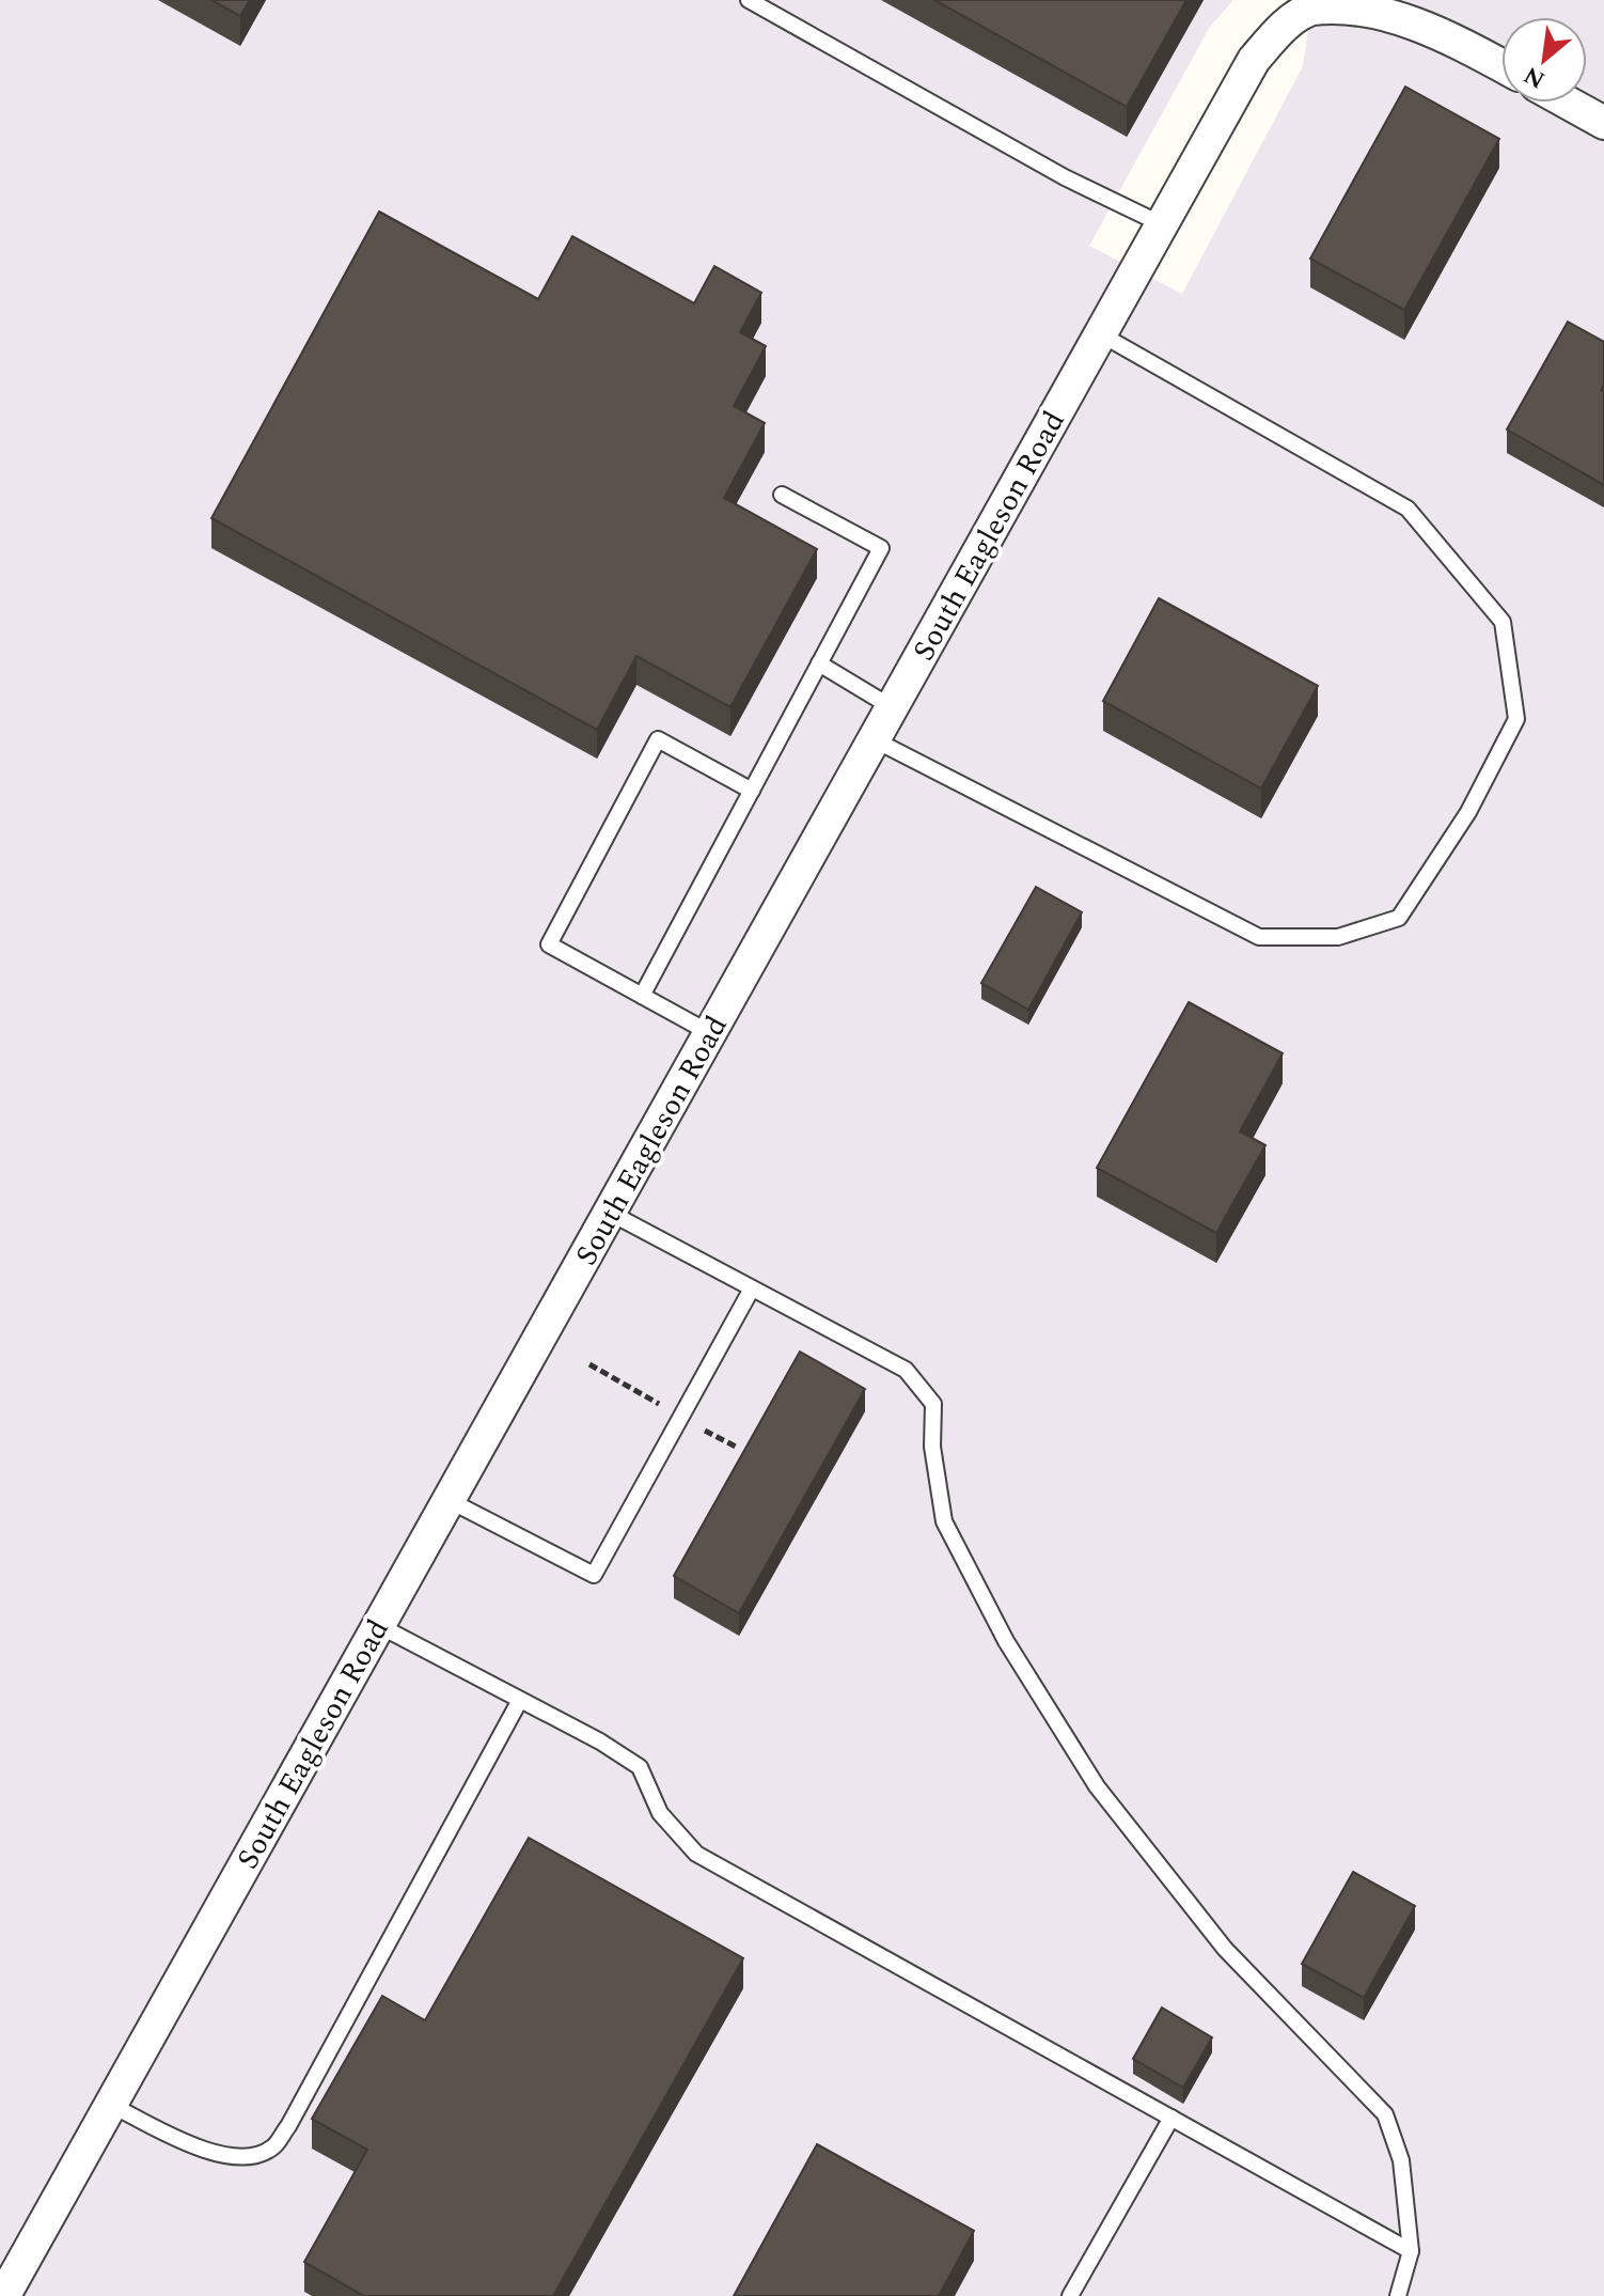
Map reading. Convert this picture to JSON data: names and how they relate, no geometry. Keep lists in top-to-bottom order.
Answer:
{
  "streets": {
    "street": ["South Eagleson Road"]
  },
  "north": "bottom left"
}
